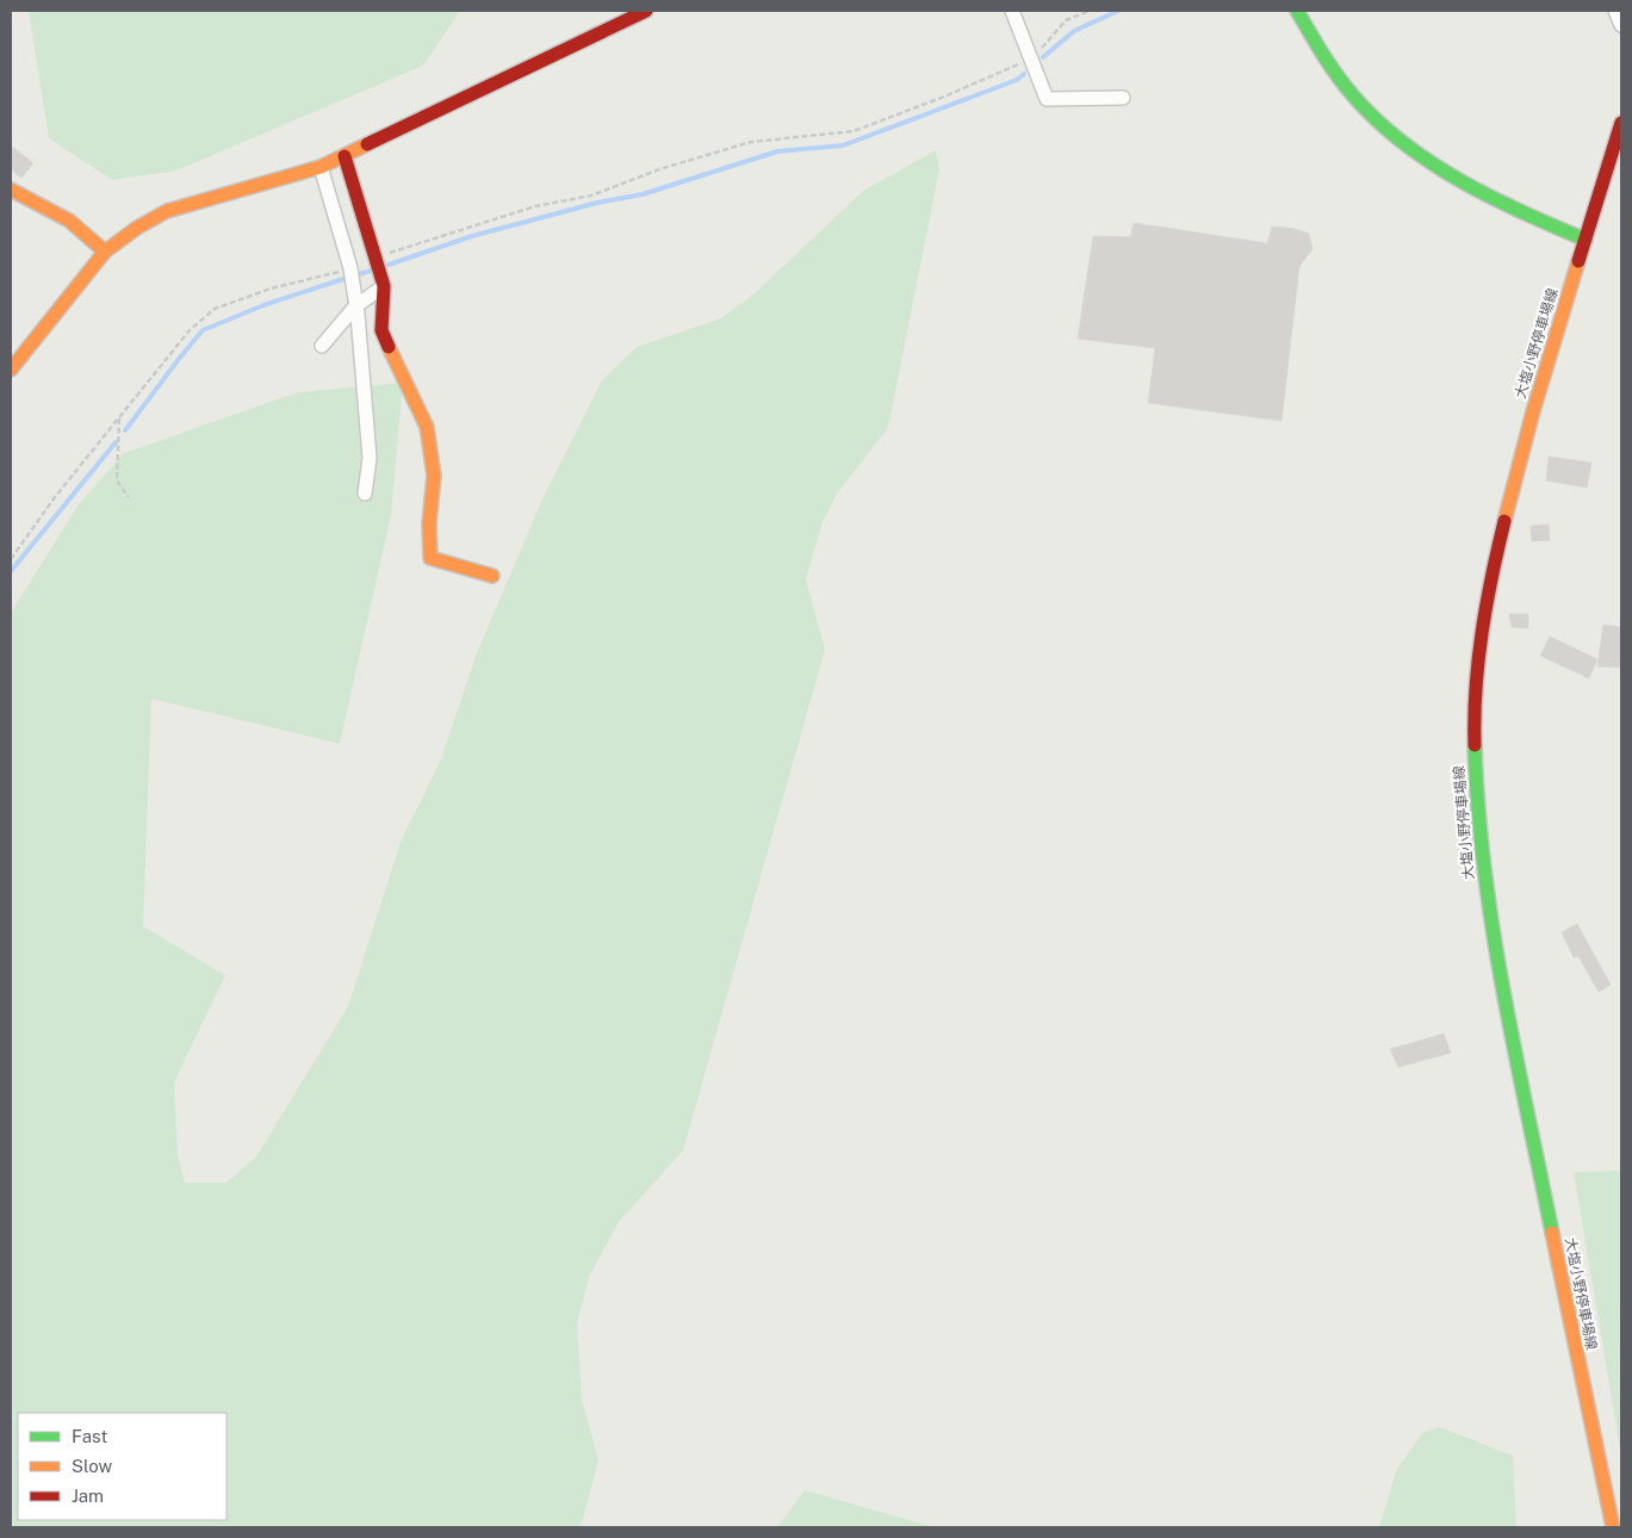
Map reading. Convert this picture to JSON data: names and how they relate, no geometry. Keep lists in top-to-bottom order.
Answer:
{
  "streets": {
    "street": ["大塩小野停車場線"]
  },
  "legend": ["Fast", "Slow", "Jam"]
}
